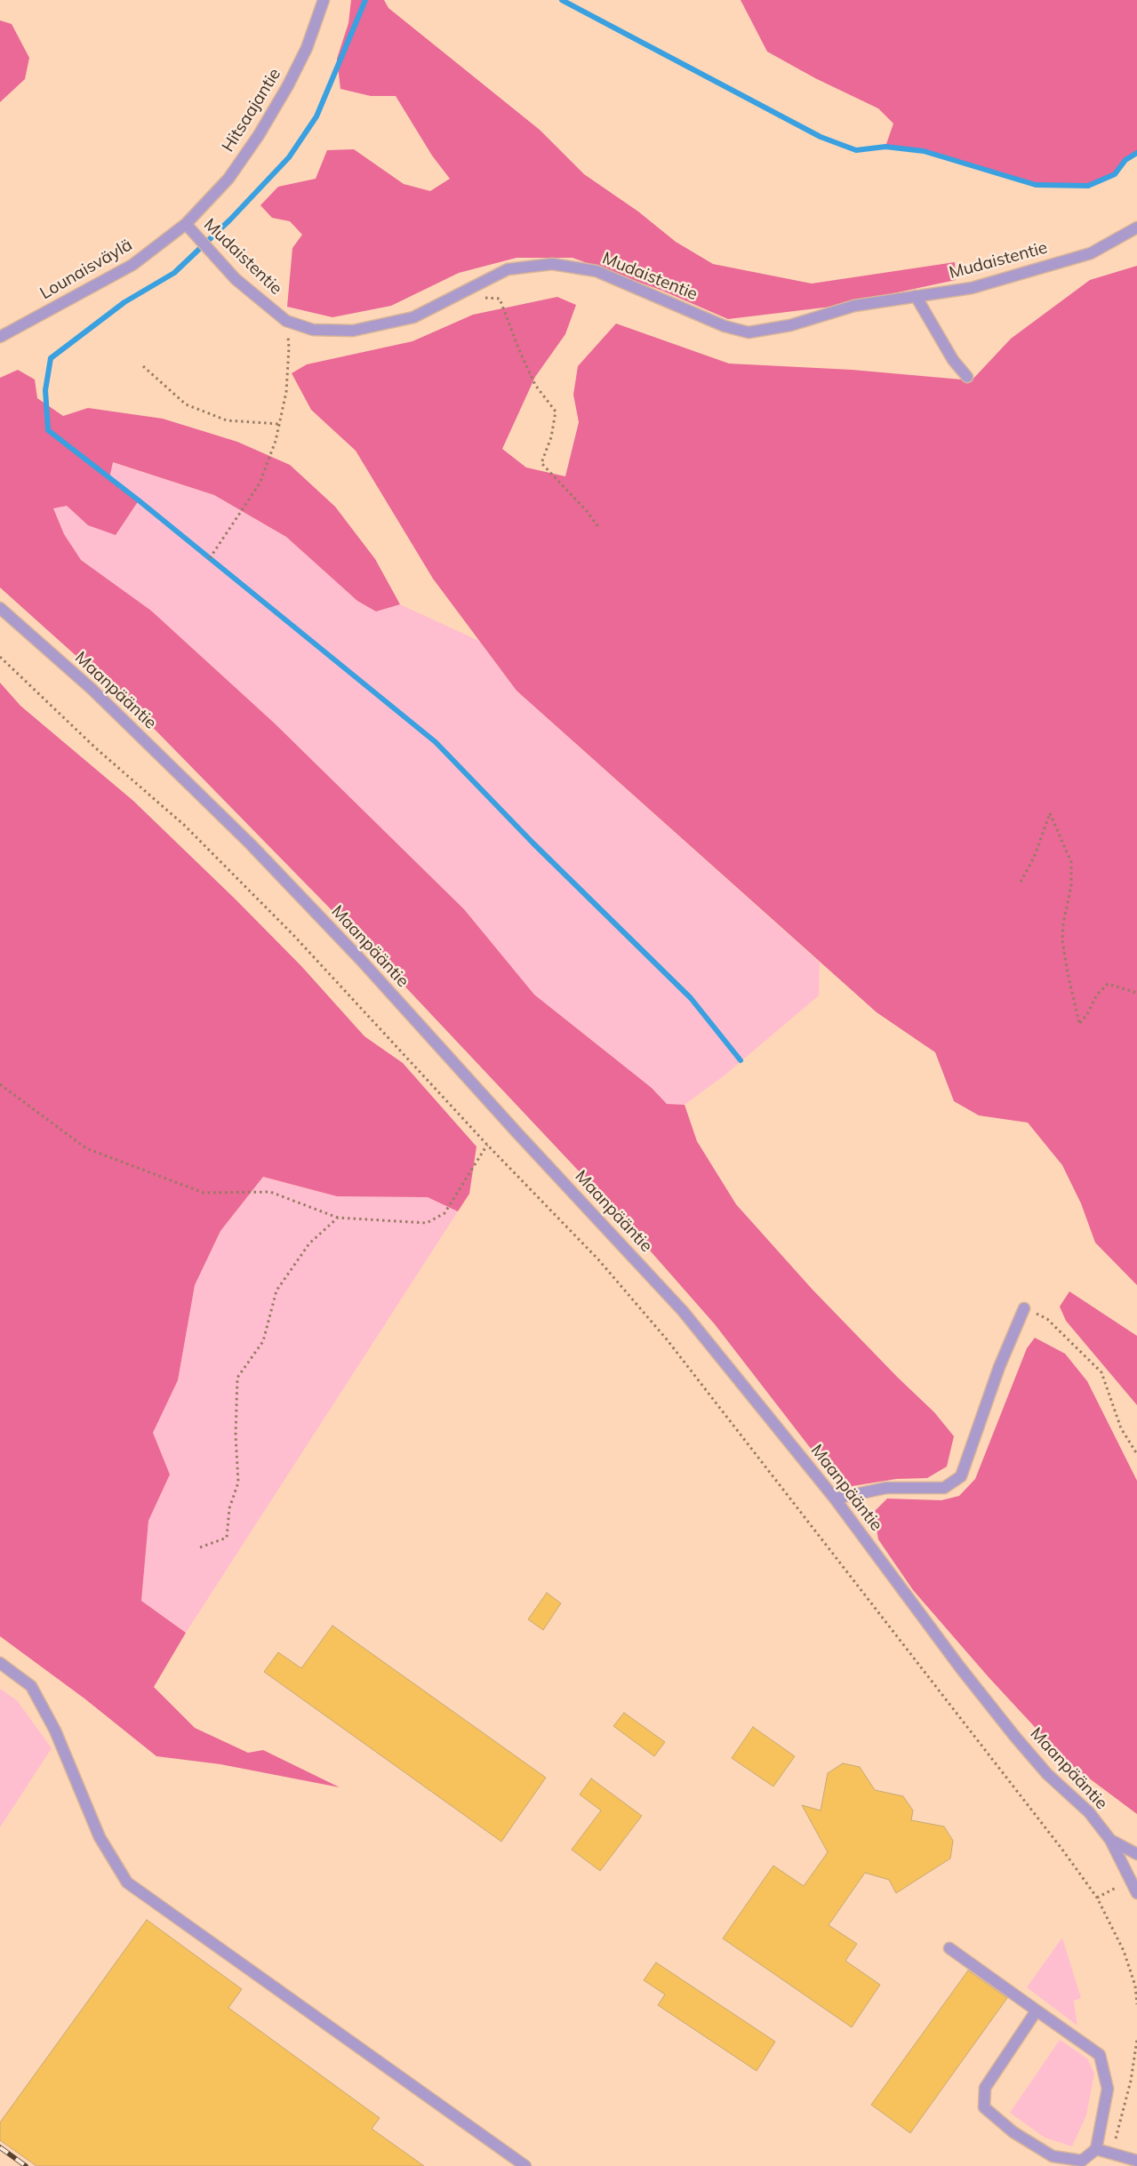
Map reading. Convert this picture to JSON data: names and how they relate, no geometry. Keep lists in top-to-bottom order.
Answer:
{
  "streets": {
    "street": [
      "Hitsaajantie",
      "Mudaistentie",
      "Lounaisväylä",
      "Maanpääntie"
    ]
  },
  "crossings": [
    ["Hitsaajantie", "Mudaistentie"],
    ["Hitsaajantie", "Lounaisväylä"],
    ["Mudaistentie", "Lounaisväylä"]
  ]
}
